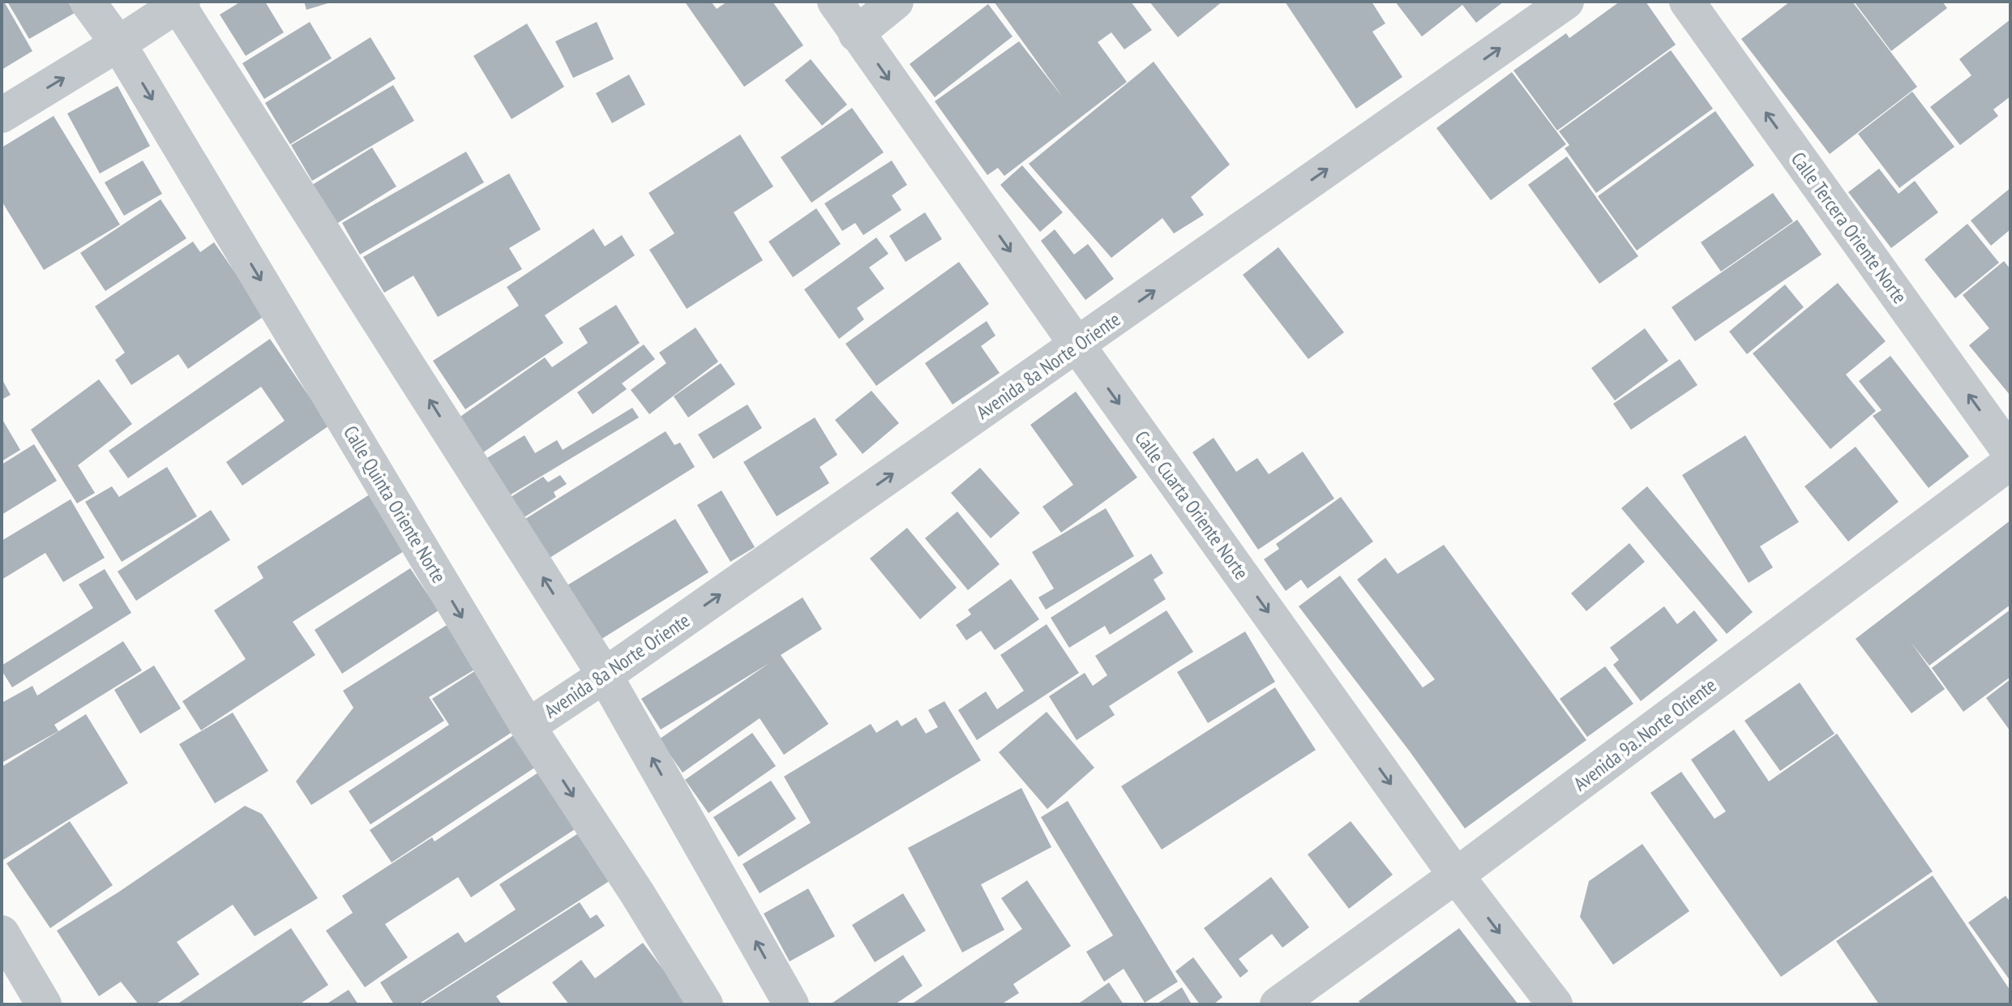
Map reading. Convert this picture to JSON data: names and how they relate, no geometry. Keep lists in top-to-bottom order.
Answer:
{
  "streets": {
    "street": [
      "Calle Tercera Oriente Norte",
      "Avenida 8a Norte Oriente",
      "Calle Quinta Oriente Norte",
      "Calle Cuarta Oriente Norte",
      "Avenida 9a. Norte Oriente"
    ]
  },
  "crossings": [
    ["Avenida 8a Norte Oriente", "Calle Quinta Oriente Norte"],
    ["Avenida 8a Norte Oriente", "Calle Cuarta Oriente Norte"],
    ["Calle Cuarta Oriente Norte", "Avenida 9a. Norte Oriente"]
  ],
  "one_way": ["Calle Tercera Oriente Norte", "Avenida 8a Norte Oriente", "Calle Cuarta Oriente Norte"]
}
